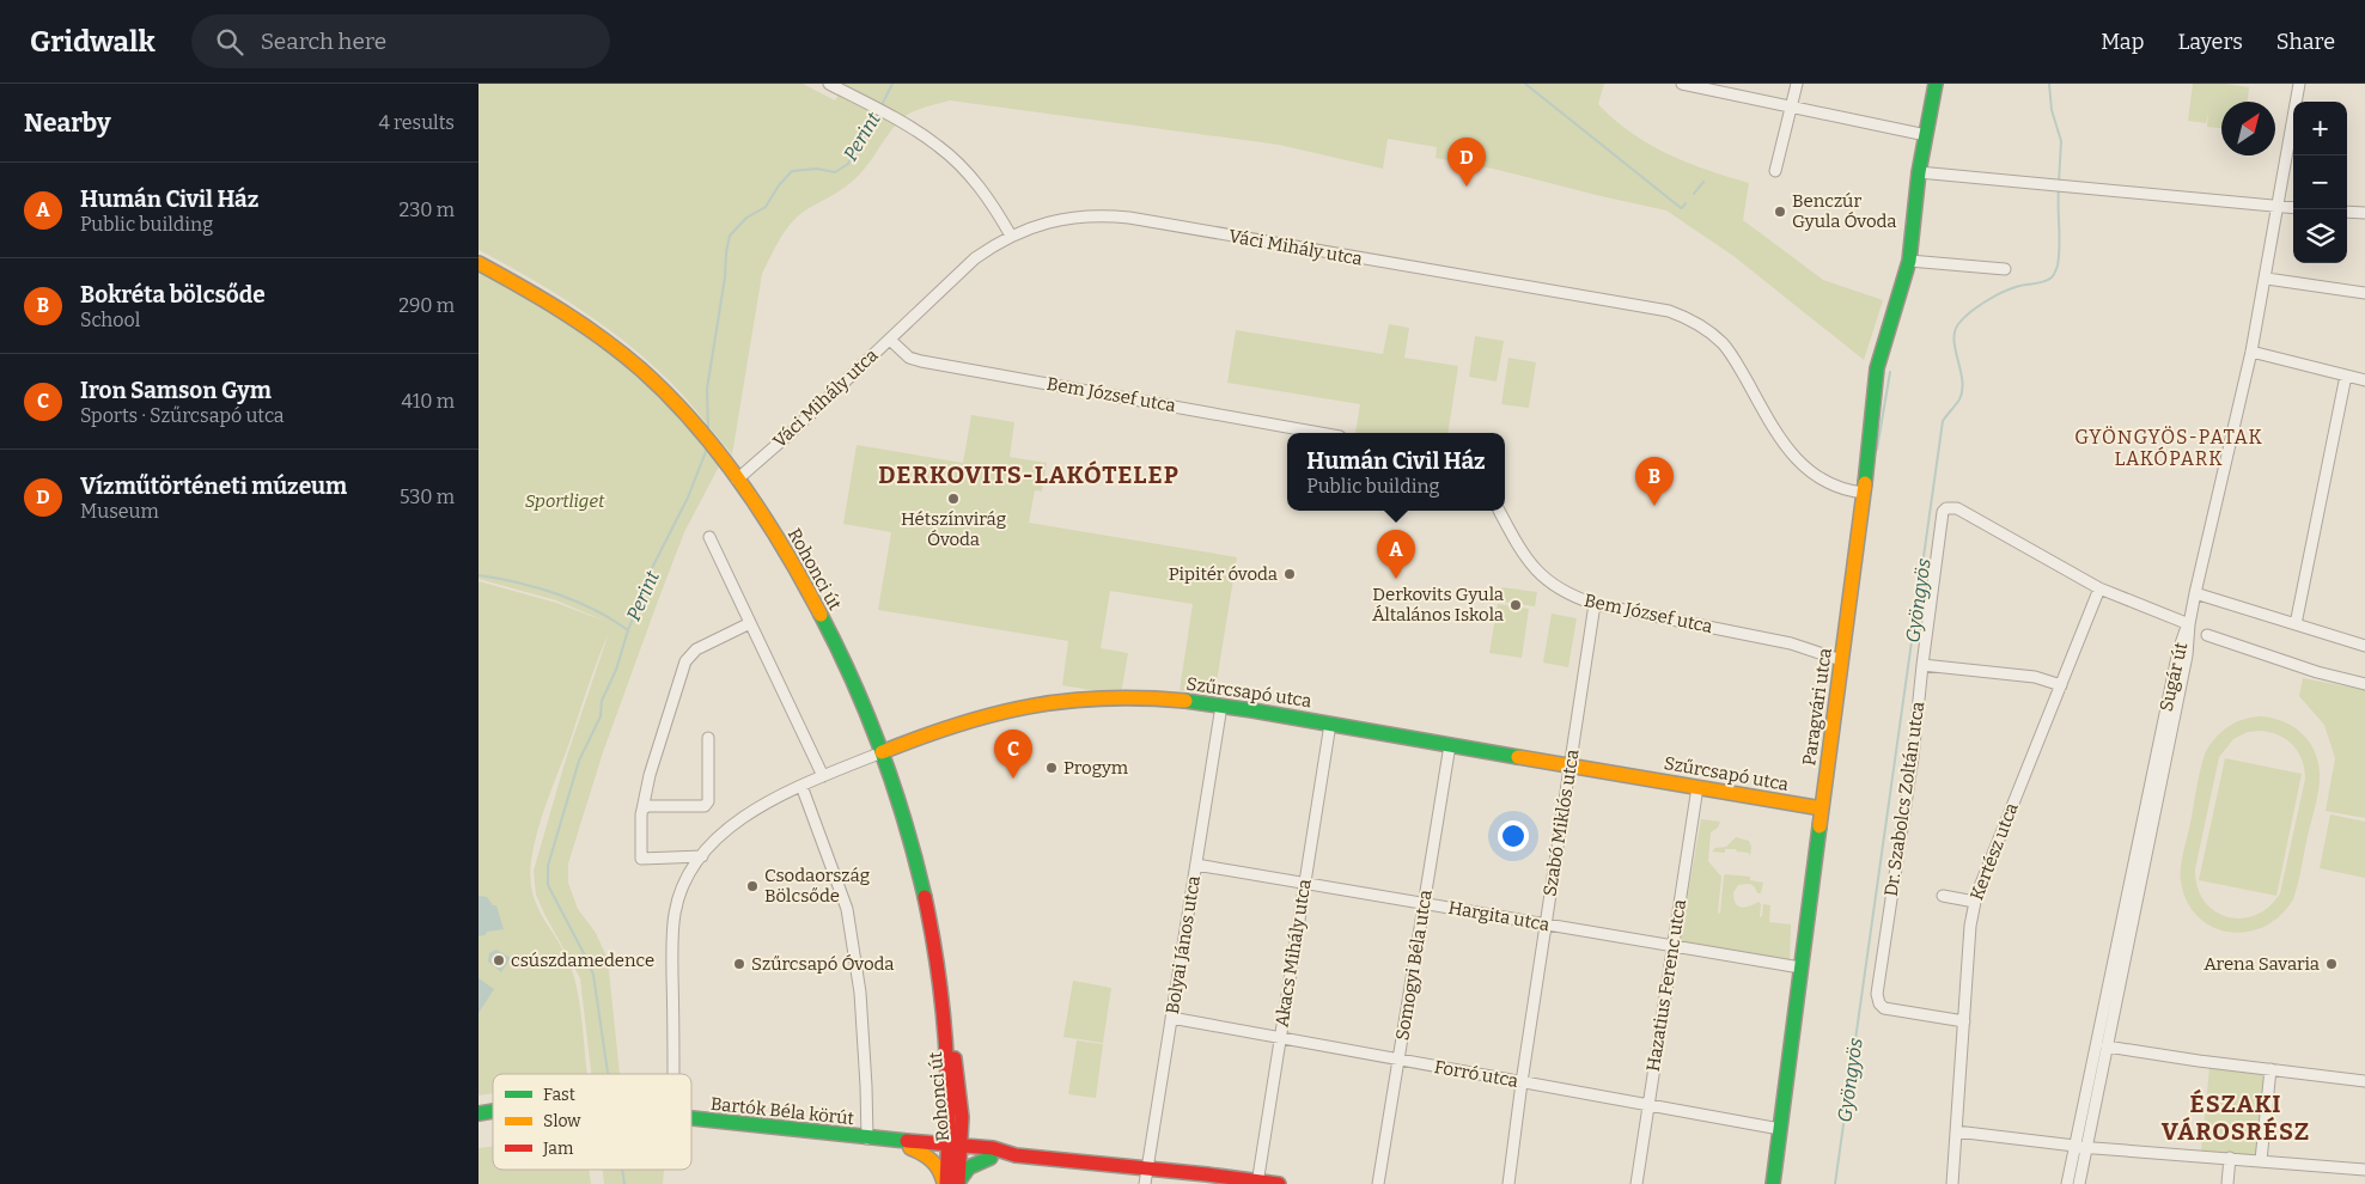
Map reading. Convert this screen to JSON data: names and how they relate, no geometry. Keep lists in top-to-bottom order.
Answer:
{
  "streets": {
    "street": [
      "Váci Mihály utca",
      "Bem József utca",
      "Rohonci út",
      "Sugár út",
      "Szűrcsapó utca",
      "Paragvári utca",
      "Dr. Szabolcs Zoltán utca",
      "Szabó Miklós utca",
      "Kertész utca",
      "Hargita utca",
      "Bolyai János utca",
      "Akacs Mihály utca",
      "Somogyi Béla utca",
      "Hazatius Ferenc utca",
      "Forró utca",
      "Bartók Béla körút"
    ]
  },
  "crossings": [
    ["Váci Mihály utca", "Bem József utca"],
    ["Váci Mihály utca", "Rohonci út"],
    ["Váci Mihály utca", "Paragvári utca"],
    ["Bem József utca", "Paragvári utca"],
    ["Bem József utca", "Szabó Miklós utca"],
    ["Rohonci út", "Szűrcsapó utca"],
    ["Rohonci út", "Bartók Béla körút"],
    ["Szűrcsapó utca", "Paragvári utca"],
    ["Szűrcsapó utca", "Szabó Miklós utca"],
    ["Szűrcsapó utca", "Bolyai János utca"],
    ["Szűrcsapó utca", "Akacs Mihály utca"],
    ["Szűrcsapó utca", "Somogyi Béla utca"],
    ["Szűrcsapó utca", "Hazatius Ferenc utca"],
    ["Paragvári utca", "Hargita utca"],
    ["Paragvári utca", "Forró utca"],
    ["Dr. Szabolcs Zoltán utca", "Kertész utca"],
    ["Szabó Miklós utca", "Hargita utca"],
    ["Szabó Miklós utca", "Forró utca"],
    ["Hargita utca", "Bolyai János utca"],
    ["Hargita utca", "Akacs Mihály utca"],
    ["Hargita utca", "Somogyi Béla utca"],
    ["Hargita utca", "Hazatius Ferenc utca"],
    ["Bolyai János utca", "Forró utca"],
    ["Bolyai János utca", "Bartók Béla körút"],
    ["Akacs Mihály utca", "Forró utca"],
    ["Akacs Mihály utca", "Bartók Béla körút"],
    ["Somogyi Béla utca", "Forró utca"],
    ["Hazatius Ferenc utca", "Forró utca"]
  ],
  "districts": ["GYÖNGYÖS-PATAK LAKÓPARK", "DERKOVITS-LAKÓTELEP", "ÉSZAKI VÁROSRÉSZ"],
  "water": ["Perint", "Gyöngyös"],
  "parks": ["Sportliget"],
  "places": [
    "Benczúr Gyula Óvoda",
    "Hétszínvirág Óvoda",
    "Pipitér óvoda",
    "Derkovits Gyula Általános Iskola",
    "Progym",
    "Csodaország Bölcsőde",
    "csúszdamedence",
    "Szűrcsapó Óvoda",
    "Arena Savaria"
  ],
  "legend": ["Fast", "Slow", "Jam"],
  "north": "top right",
  "page": {
    "header": "Gridwalk",
    "search": "Search here",
    "nav": ["Map", "Layers", "Share"],
    "heading": ["Nearby", "4 results"],
    "map_buttons": ["+", "−"],
    "pins": [
      "D",
      "B",
      "A",
      "C"
    ],
    "list": [
      {
        "mark": "A",
        "name": "Humán Civil Ház",
        "note": "Public building",
        "value": "230 m"
      },
      {
        "mark": "B",
        "name": "Bokréta bölcsőde",
        "note": "School",
        "value": "290 m"
      },
      {
        "mark": "C",
        "name": "Iron Samson Gym",
        "note": "Sports · Szűrcsapó utca",
        "value": "410 m"
      },
      {
        "mark": "D",
        "name": "Vízműtörténeti múzeum",
        "note": "Museum",
        "value": "530 m"
      }
    ],
    "popup": ["Humán Civil Ház", "Public building"]
  }
}
